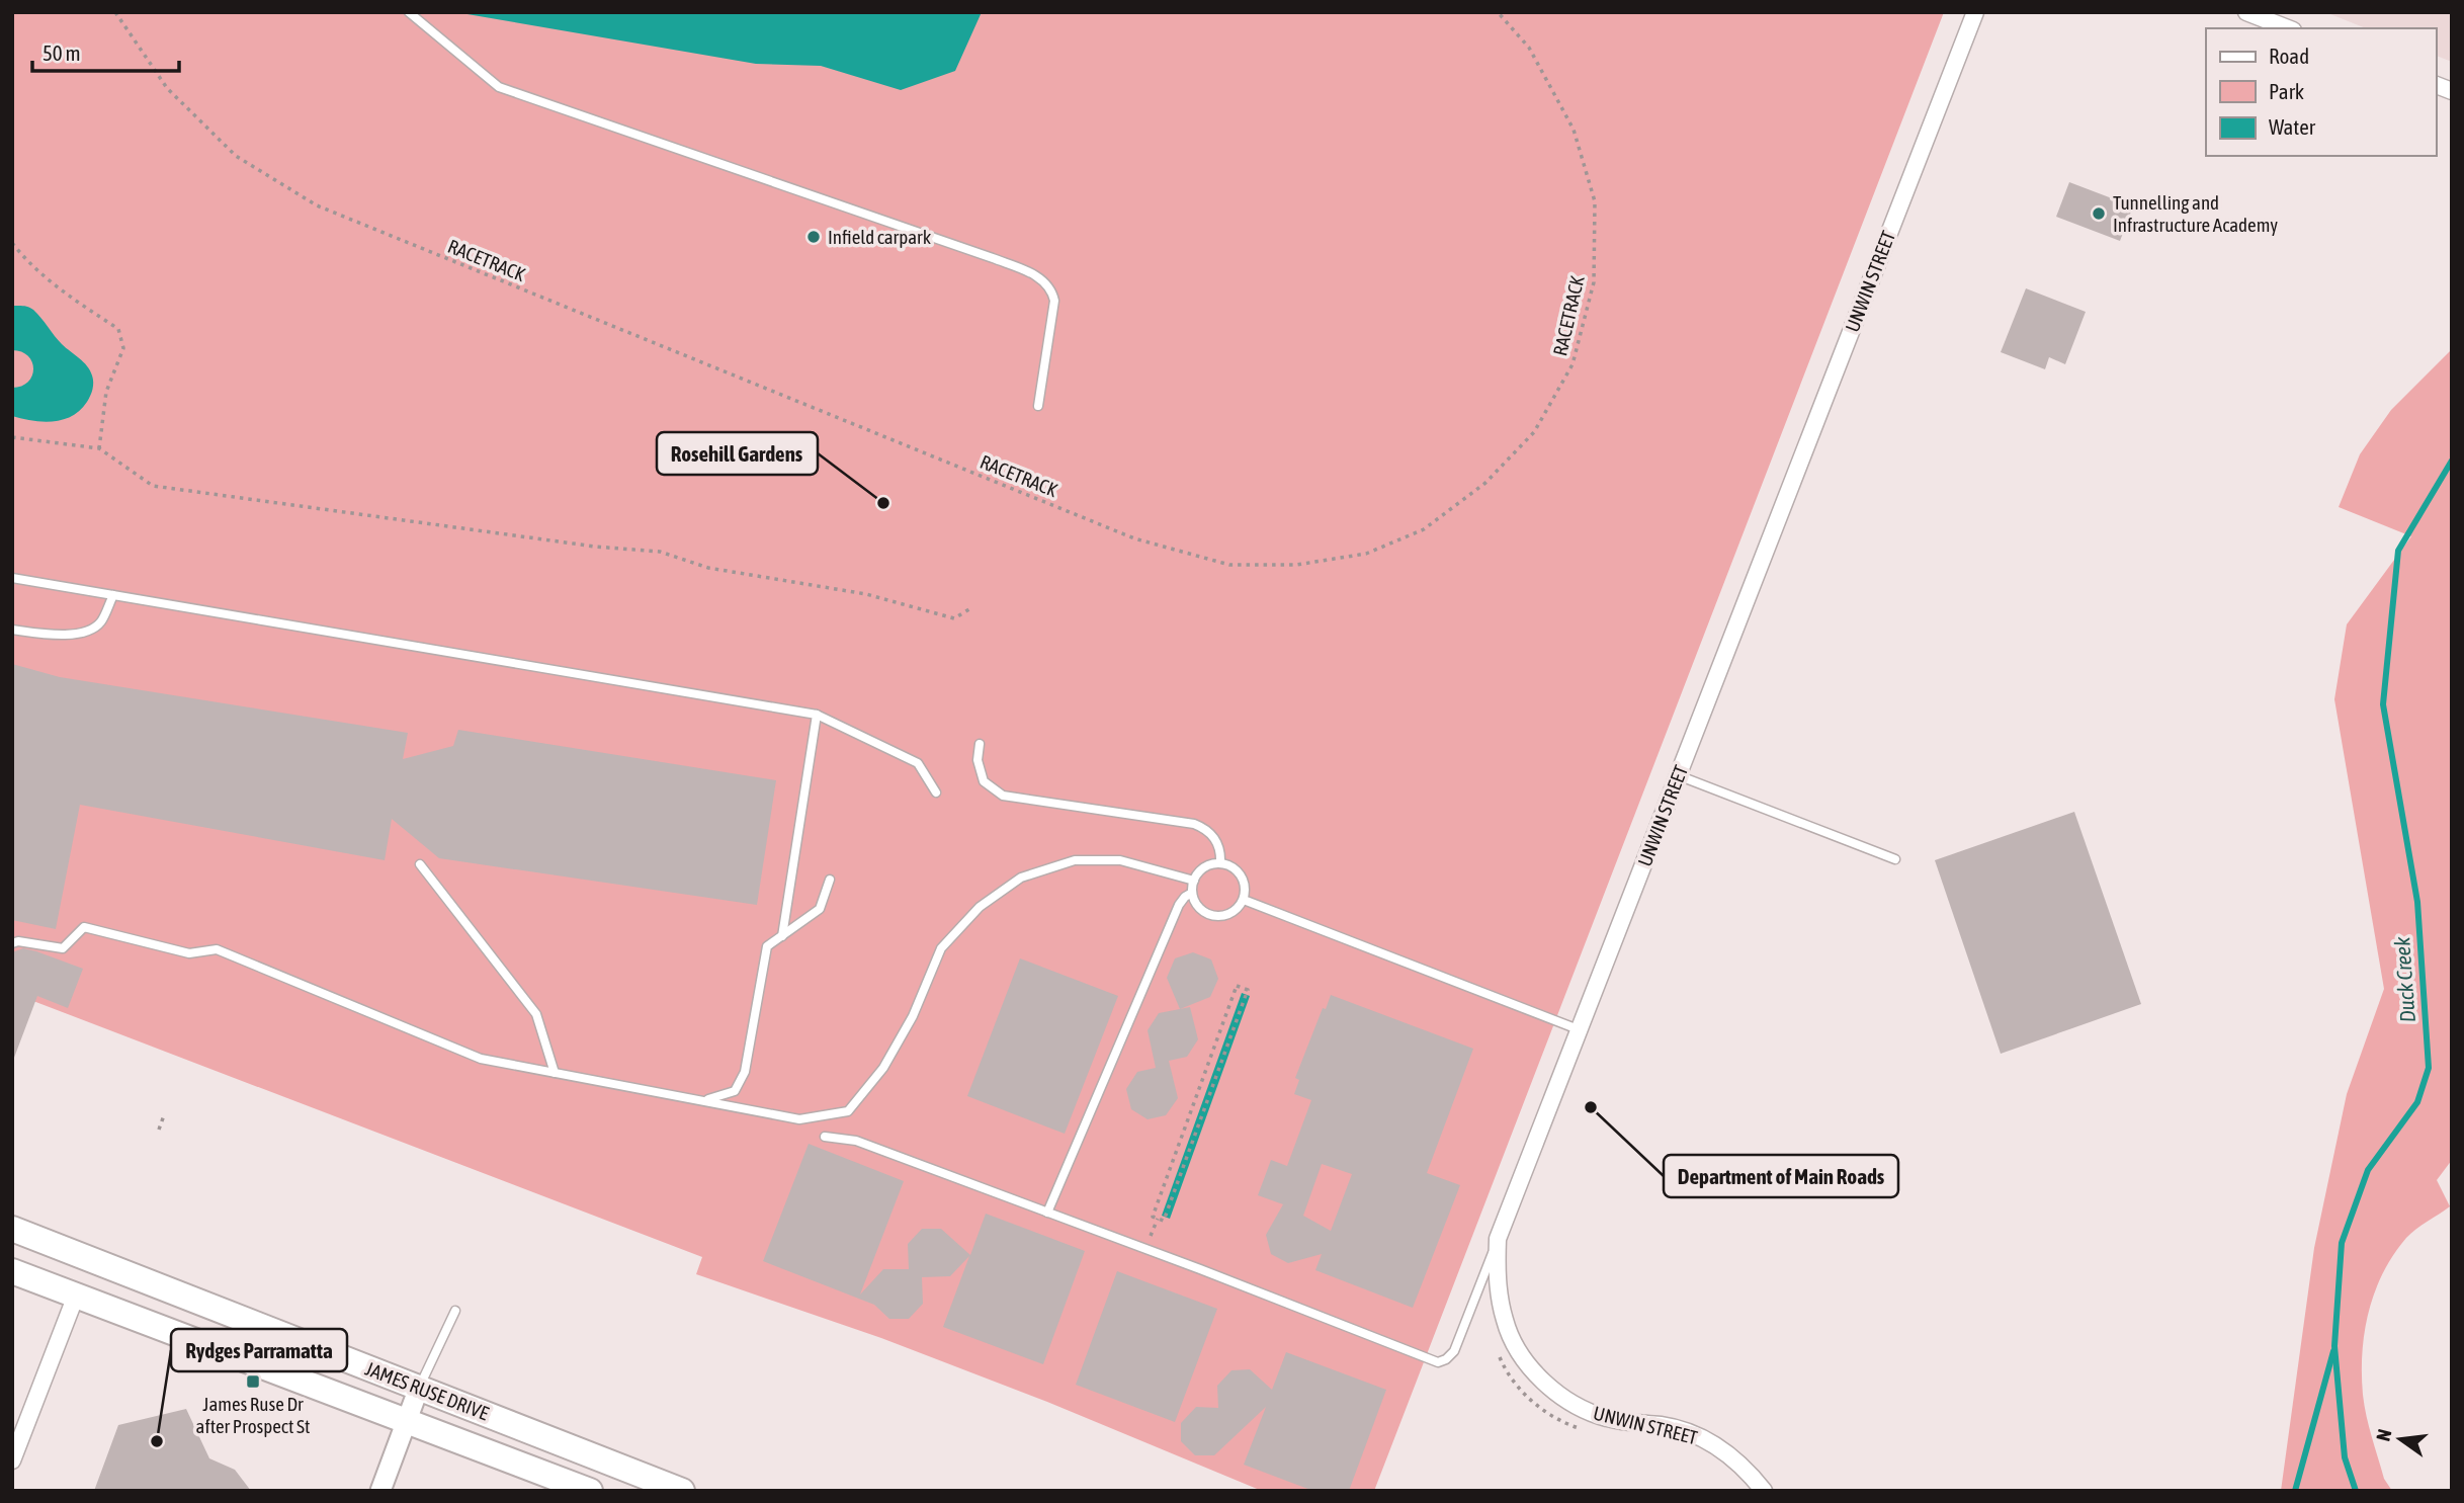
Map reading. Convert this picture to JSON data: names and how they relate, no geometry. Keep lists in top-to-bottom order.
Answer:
{
  "streets": {
    "main road": ["JAMES RUSE DRIVE"],
    "street": ["UNWIN STREET"],
    "path": ["RACETRACK"]
  },
  "water": ["Duck Creek"],
  "places": {
    "other": [
      "Tunnelling and Infrastructure Academy",
      "Infield carpark",
      "Rosehill Gardens",
      "Department of Main Roads",
      "Rydges Parramatta"
    ],
    "transit": ["James Ruse Dr after Prospect St"]
  },
  "legend": ["Road", "Park", "Water"],
  "scale_bar": "50 m",
  "north": "left"
}
